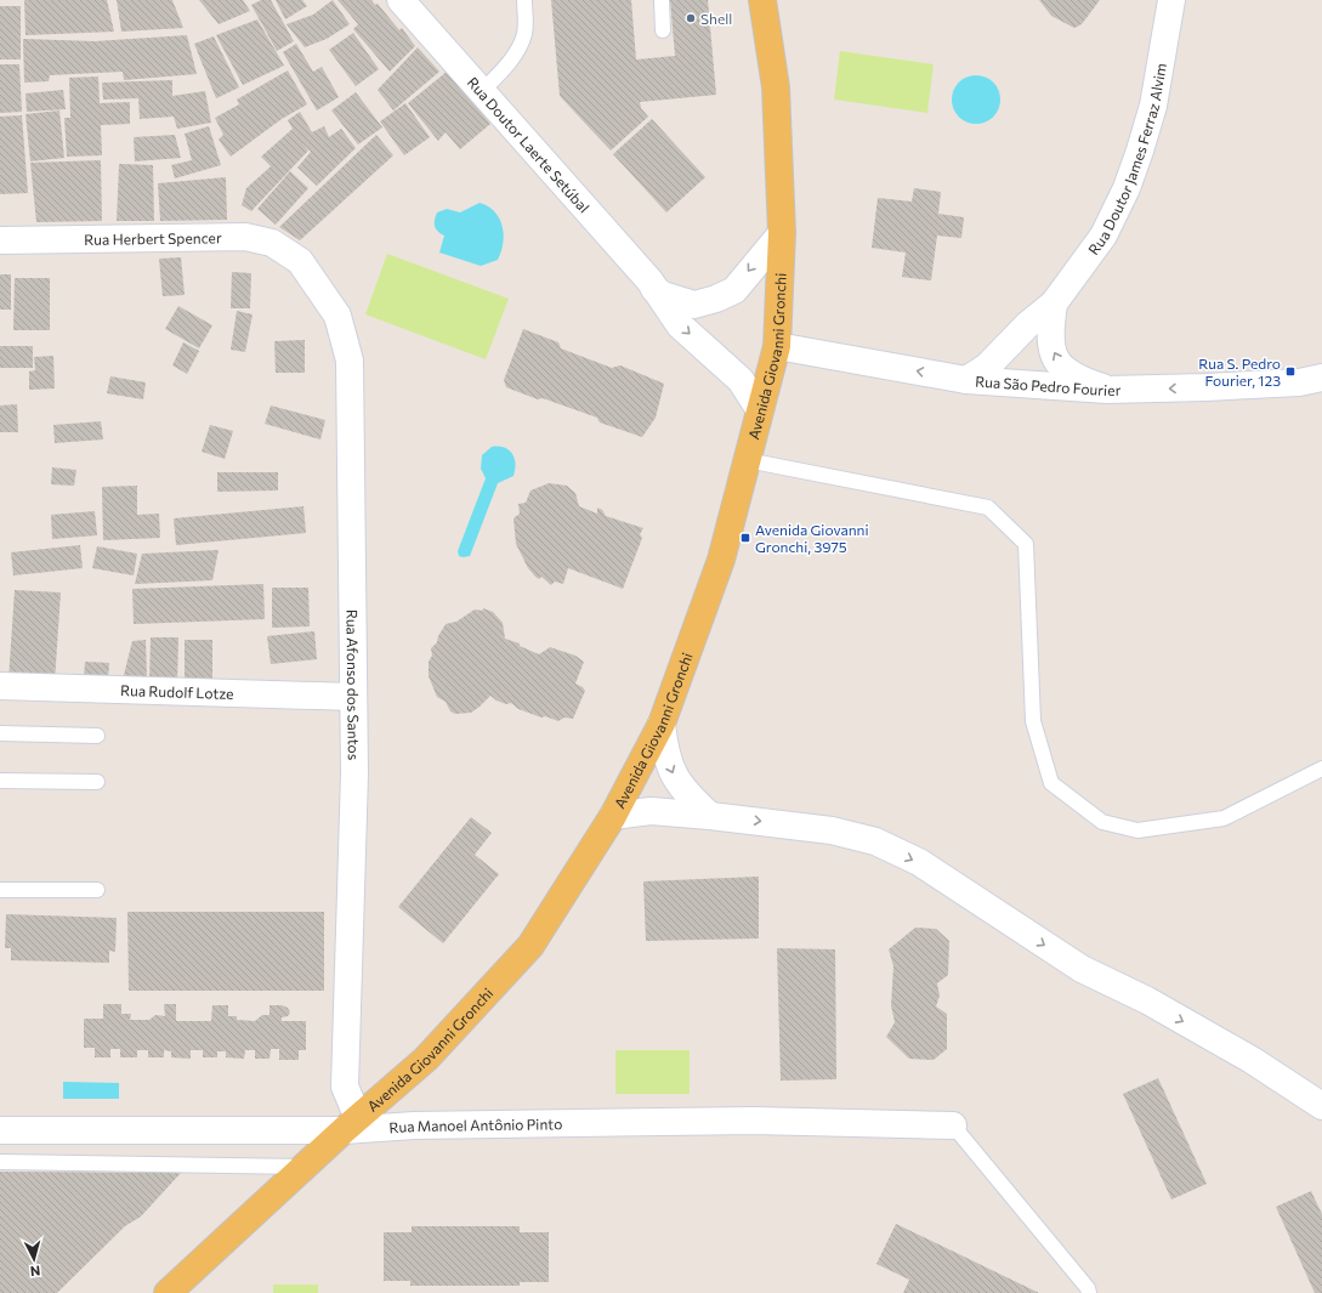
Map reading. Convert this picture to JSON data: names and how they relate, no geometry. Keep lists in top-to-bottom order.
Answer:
{
  "streets": {
    "main road": ["Avenida Giovanni Gronchi"],
    "street": [
      "Rua Doutor Laerte Setúbal",
      "Rua Doutor James Ferraz Alvim",
      "Rua Herbert Spencer",
      "Rua São Pedro Fourier",
      "Rua Afonso dos Santos",
      "Rua Rudolf Lotze",
      "Rua Manoel Antônio Pinto"
    ]
  },
  "crossings": [
    ["Rua Doutor Laerte Setúbal", "Avenida Giovanni Gronchi"],
    ["Rua Doutor James Ferraz Alvim", "Rua São Pedro Fourier"],
    ["Rua Herbert Spencer", "Rua Afonso dos Santos"],
    ["Avenida Giovanni Gronchi", "Rua São Pedro Fourier"],
    ["Avenida Giovanni Gronchi", "Rua Afonso dos Santos"],
    ["Avenida Giovanni Gronchi", "Rua Manoel Antônio Pinto"],
    ["Rua Afonso dos Santos", "Rua Rudolf Lotze"],
    ["Rua Afonso dos Santos", "Rua Manoel Antônio Pinto"]
  ],
  "one_way": ["Rua São Pedro Fourier"],
  "places": {
    "other": ["Shell"],
    "transit": ["Rua S. Pedro Fourier, 123", "Avenida Giovanni Gronchi, 3975"]
  },
  "north": "bottom"
}
